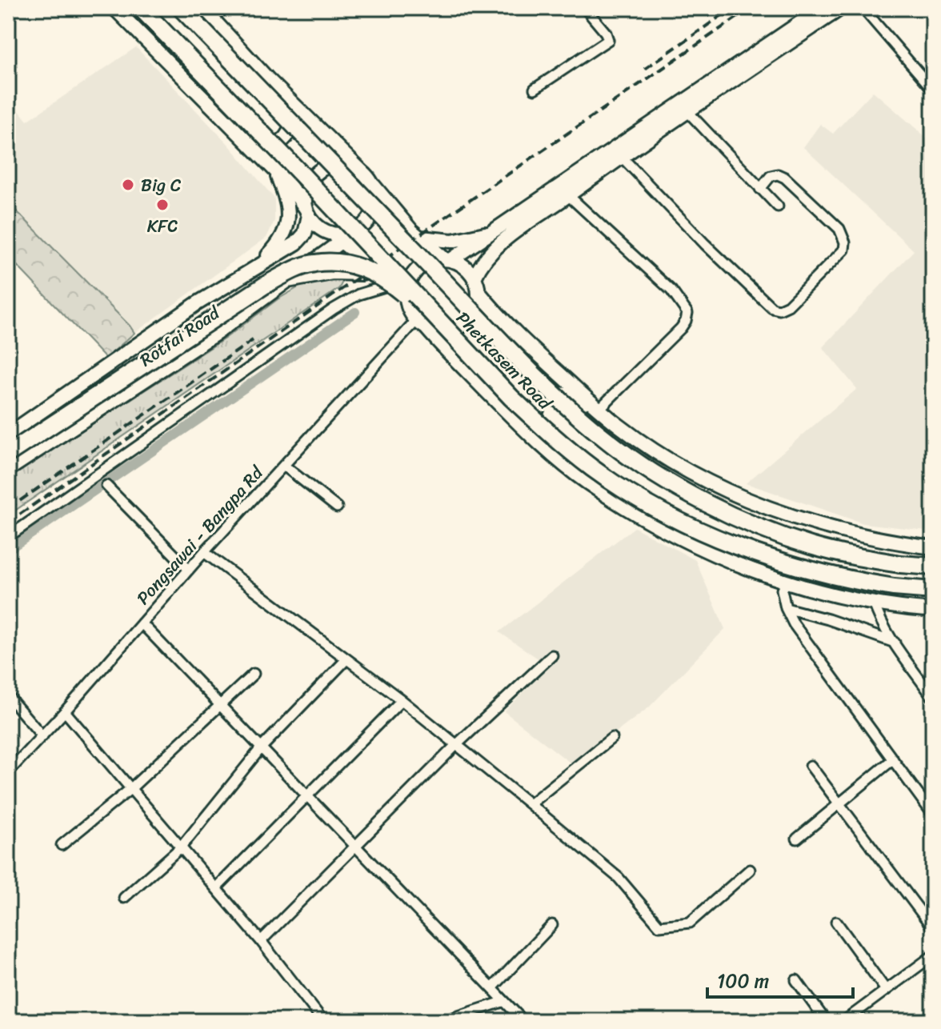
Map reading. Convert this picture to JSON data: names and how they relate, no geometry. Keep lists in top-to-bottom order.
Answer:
{
  "streets": {
    "highway": ["Phetkasem Road"],
    "main road": ["Rotfai Road"],
    "street": ["Pongsawai - Bangpa Rd"]
  },
  "places": ["Big C", "KFC"],
  "scale_bar": "100 m"
}
